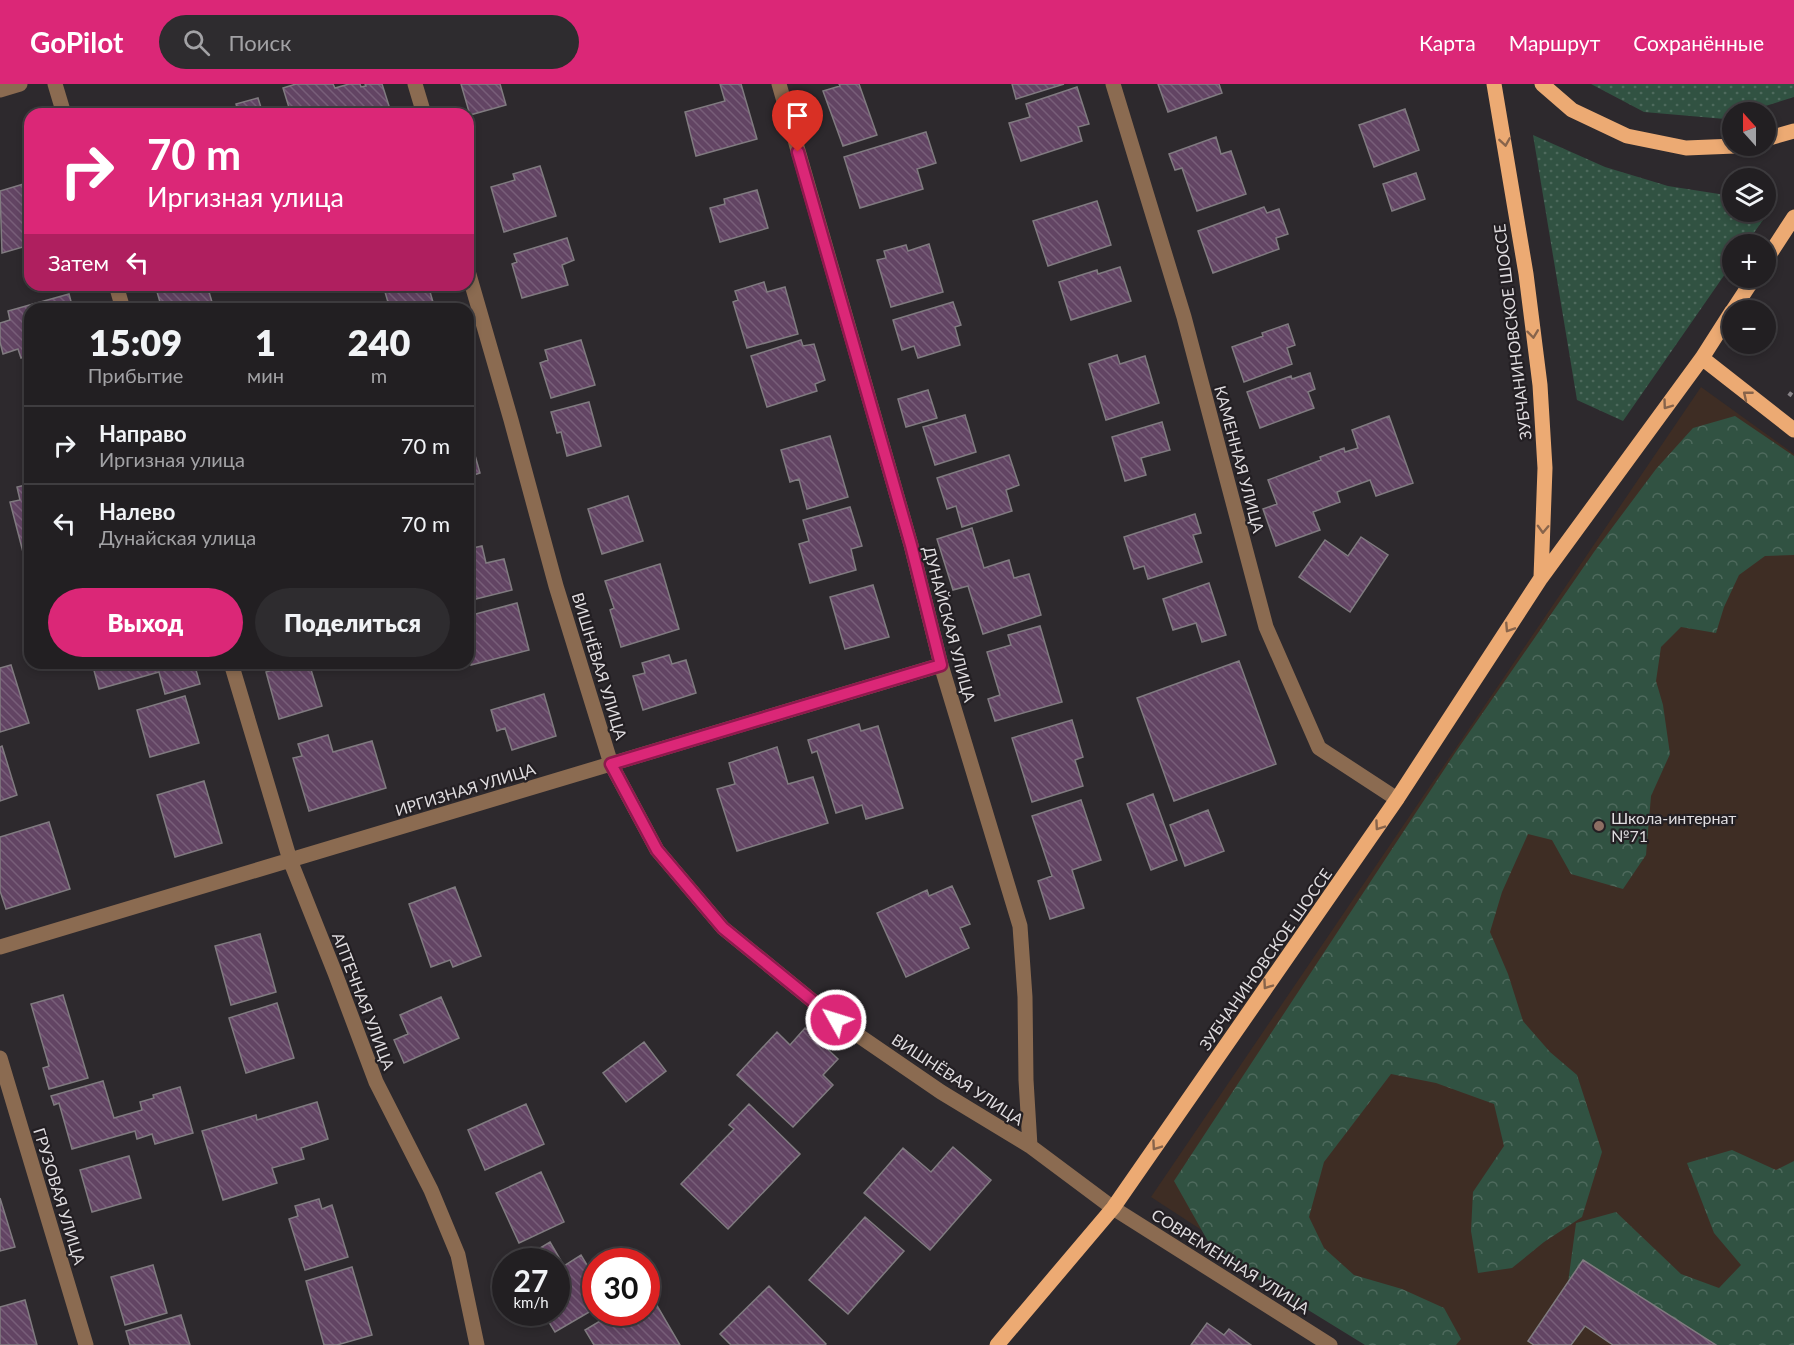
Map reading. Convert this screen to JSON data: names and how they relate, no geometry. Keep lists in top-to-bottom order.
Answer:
{
  "streets": {
    "main road": ["ЗУБЧАНИНОВСКОЕ ШОССЕ"],
    "street": [
      "КАМЕННАЯ УЛИЦА",
      "ДУНАЙСКАЯ УЛИЦА",
      "ВИШНЁВАЯ УЛИЦА",
      "ИРГИЗНАЯ УЛИЦА",
      "АПТЕЧНАЯ УЛИЦА",
      "ГРУЗОВАЯ УЛИЦА",
      "СОВРЕМЕННАЯ УЛИЦА"
    ]
  },
  "crossings": [
    ["ЗУБЧАНИНОВСКОЕ ШОССЕ", "КАМЕННАЯ УЛИЦА"],
    ["ЗУБЧАНИНОВСКОЕ ШОССЕ", "ВИШНЁВАЯ УЛИЦА"],
    ["ЗУБЧАНИНОВСКОЕ ШОССЕ", "СОВРЕМЕННАЯ УЛИЦА"],
    ["ДУНАЙСКАЯ УЛИЦА", "ВИШНЁВАЯ УЛИЦА"],
    ["ДУНАЙСКАЯ УЛИЦА", "ИРГИЗНАЯ УЛИЦА"],
    ["ВИШНЁВАЯ УЛИЦА", "ИРГИЗНАЯ УЛИЦА"],
    ["ВИШНЁВАЯ УЛИЦА", "СОВРЕМЕННАЯ УЛИЦА"],
    ["ИРГИЗНАЯ УЛИЦА", "АПТЕЧНАЯ УЛИЦА"]
  ],
  "one_way": ["ЗУБЧАНИНОВСКОЕ ШОССЕ"],
  "places": ["Школа-интернат №71"],
  "north": "top",
  "page": {
    "header": "GoPilot",
    "search": "Поиск",
    "nav": ["Карта", "Маршрут", "Сохранённые"],
    "map_buttons": ["+", "−"],
    "turn": ["70 m", "Иргизная улица"],
    "then": "Затем",
    "eta": [
      "15:09",
      "Прибытие",
      "1",
      "мин",
      "240",
      "m"
    ],
    "list": [
      {
        "name": "Направо",
        "note": "Иргизная улица",
        "value": "70 m"
      },
      {
        "name": "Налево",
        "note": "Дунайская улица",
        "value": "70 m"
      }
    ],
    "buttons": ["Выход", "Поделиться"],
    "speed": "27 km/h",
    "limit": "30"
  }
}
